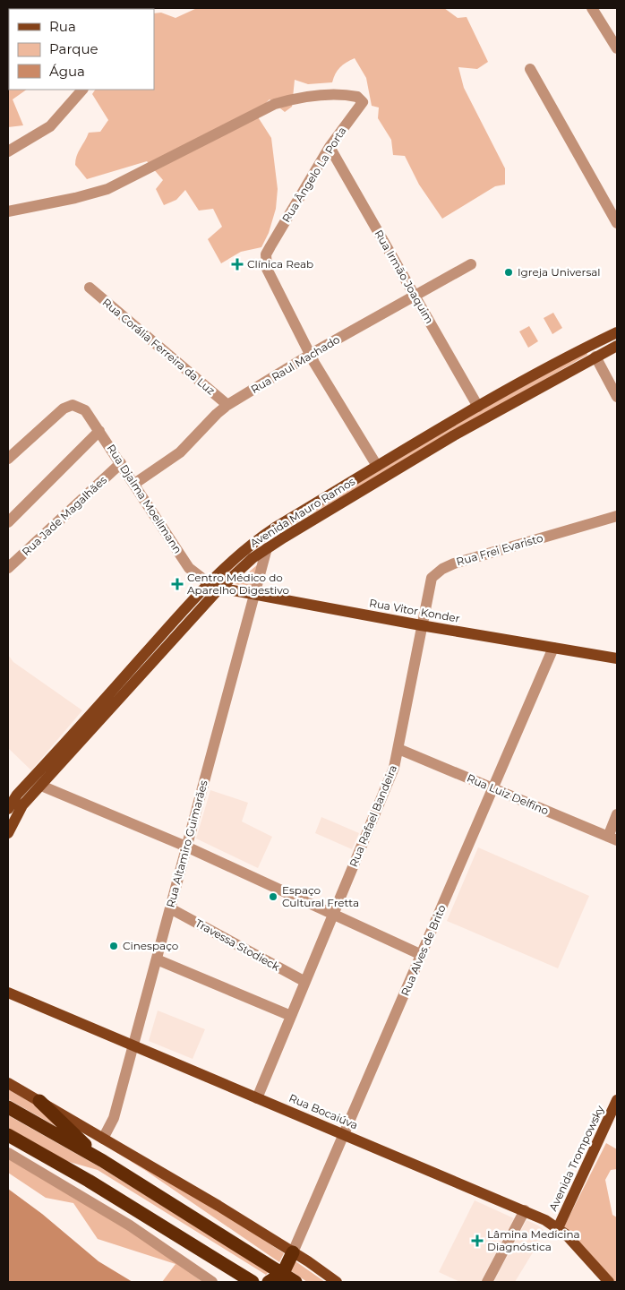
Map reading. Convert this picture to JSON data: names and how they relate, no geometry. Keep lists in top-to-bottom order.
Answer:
{
  "streets": {
    "main road": [
      "Avenida Mauro Ramos",
      "Rua Vitor Konder",
      "Rua Bocaiúva",
      "Avenida Trompowsky"
    ],
    "street": [
      "Rua Ângelo La Porta",
      "Rua Irmão Joaquim",
      "Rua Corália Ferreira da Luz",
      "Rua Raul Machado",
      "Rua Djalma Moellmann",
      "Rua Jade Magalhães",
      "Rua Frei Evaristo",
      "Rua Luiz Delfino",
      "Rua Rafael Bandeira",
      "Rua Altamiro Guimarães",
      "Travessa Stodieck",
      "Rua Alves de Brito"
    ]
  },
  "crossings": [
    ["Rua Ângelo La Porta", "Rua Irmão Joaquim"],
    ["Rua Ângelo La Porta", "Rua Raul Machado"],
    ["Rua Ângelo La Porta", "Avenida Mauro Ramos"],
    ["Rua Irmão Joaquim", "Rua Raul Machado"],
    ["Rua Irmão Joaquim", "Avenida Mauro Ramos"],
    ["Rua Corália Ferreira da Luz", "Rua Raul Machado"],
    ["Rua Raul Machado", "Rua Djalma Moellmann"],
    ["Rua Djalma Moellmann", "Avenida Mauro Ramos"],
    ["Rua Djalma Moellmann", "Rua Jade Magalhães"],
    ["Rua Djalma Moellmann", "Rua Vitor Konder"],
    ["Avenida Mauro Ramos", "Rua Vitor Konder"],
    ["Avenida Mauro Ramos", "Rua Altamiro Guimarães"],
    ["Rua Frei Evaristo", "Rua Vitor Konder"],
    ["Rua Frei Evaristo", "Rua Rafael Bandeira"],
    ["Rua Vitor Konder", "Rua Rafael Bandeira"],
    ["Rua Vitor Konder", "Rua Altamiro Guimarães"],
    ["Rua Vitor Konder", "Rua Alves de Brito"],
    ["Rua Luiz Delfino", "Rua Rafael Bandeira"],
    ["Rua Luiz Delfino", "Rua Alves de Brito"],
    ["Rua Rafael Bandeira", "Travessa Stodieck"],
    ["Rua Rafael Bandeira", "Rua Bocaiúva"],
    ["Rua Altamiro Guimarães", "Travessa Stodieck"],
    ["Rua Altamiro Guimarães", "Rua Bocaiúva"],
    ["Rua Alves de Brito", "Rua Bocaiúva"],
    ["Rua Bocaiúva", "Avenida Trompowsky"]
  ],
  "places": {
    "health": ["Clínica Reab", "Centro Médico do Aparelho Digestivo", "Lâmina Medicina Diagnóstica"],
    "other": ["Igreja Universal", "Espaço Cultural Fretta", "Cinespaço"]
  },
  "legend": ["Rua", "Parque", "Água"]
}
